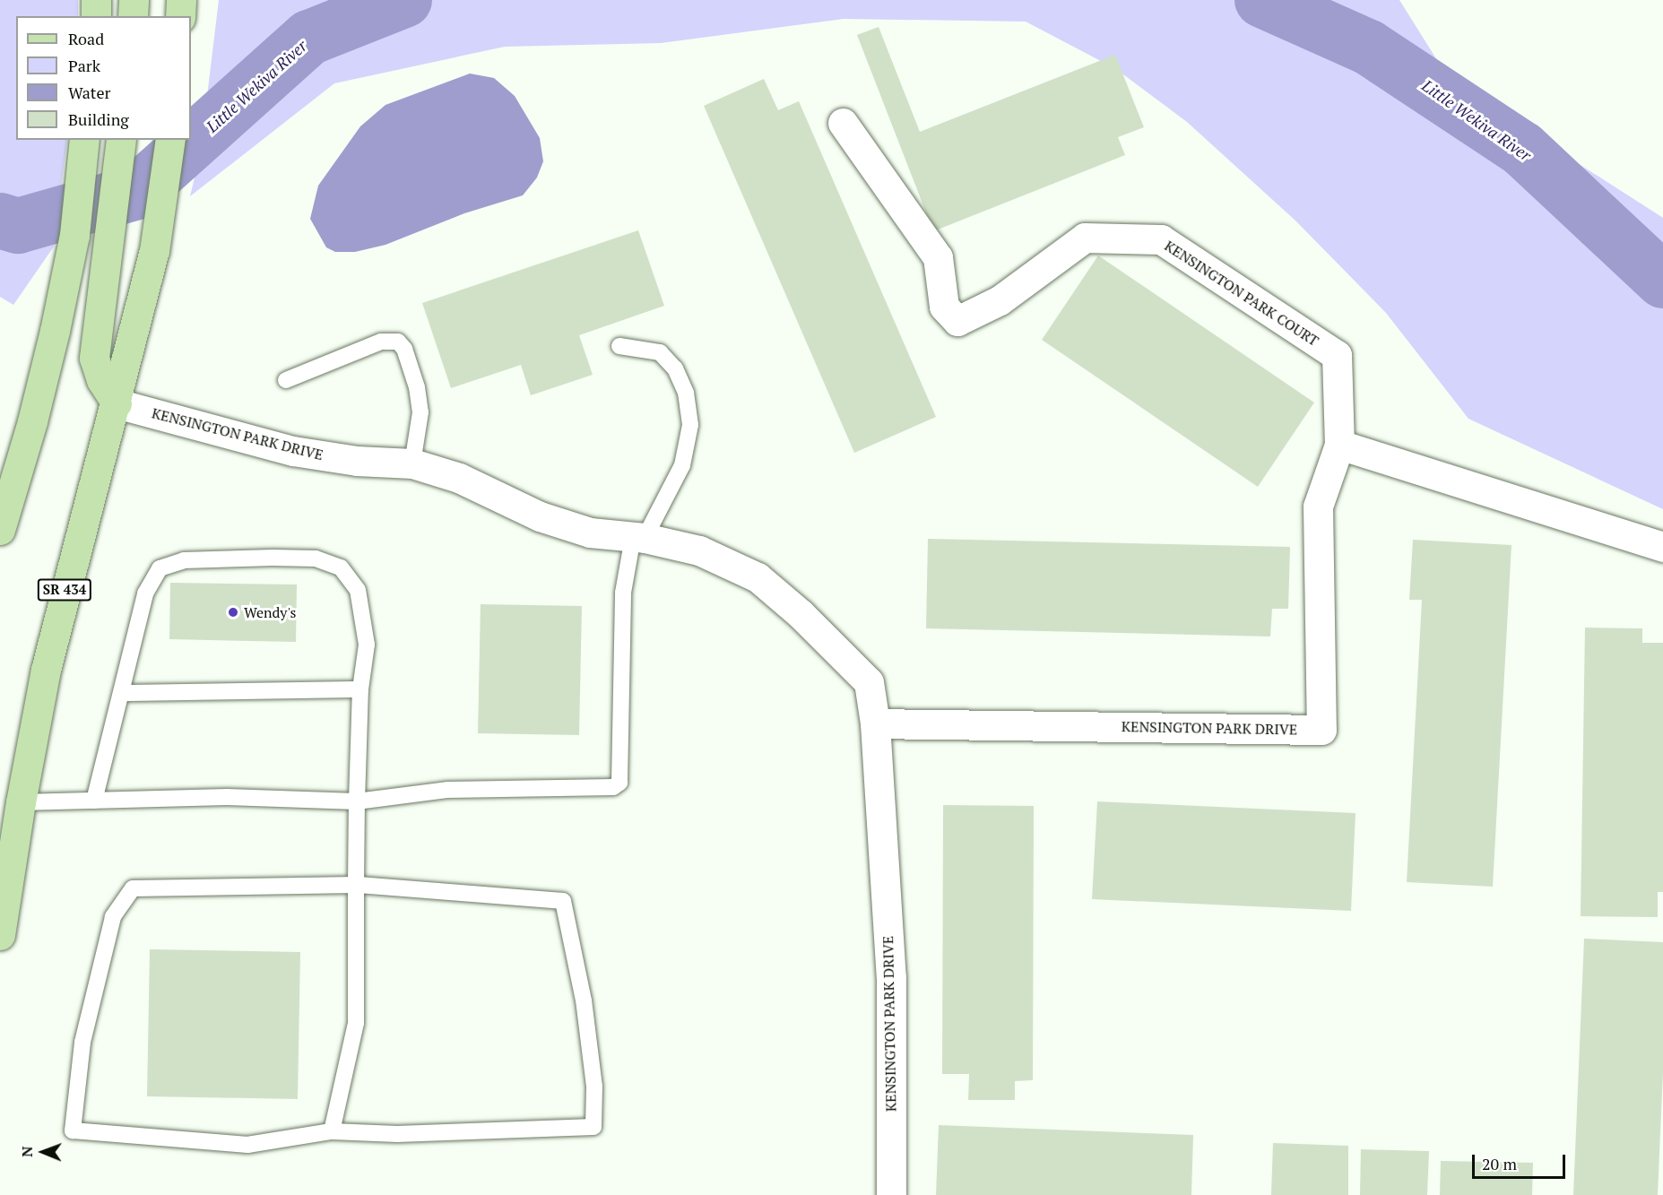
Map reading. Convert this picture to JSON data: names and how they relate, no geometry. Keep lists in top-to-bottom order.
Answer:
{
  "streets": {
    "main road": ["SR 434"],
    "street": ["KENSINGTON PARK COURT", "KENSINGTON PARK DRIVE"]
  },
  "crossings": [
    ["KENSINGTON PARK COURT", "KENSINGTON PARK DRIVE"],
    ["KENSINGTON PARK DRIVE", "SR 434"]
  ],
  "water": ["Little Wekiva River"],
  "places": ["Wendy's"],
  "legend": [
    "Road",
    "Park",
    "Water",
    "Building"
  ],
  "scale_bar": "20 m",
  "north": "left"
}
